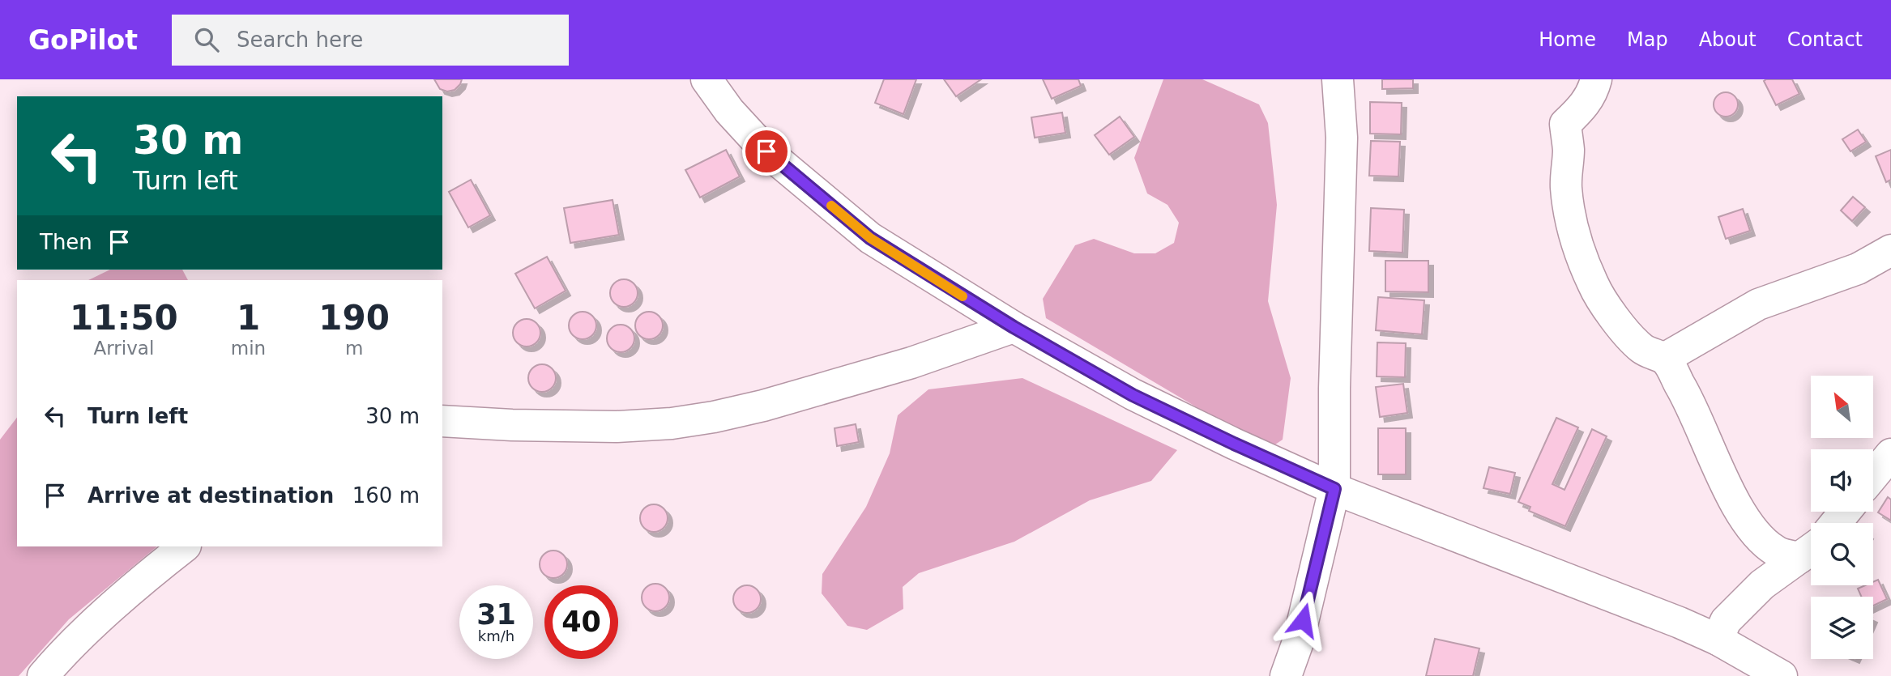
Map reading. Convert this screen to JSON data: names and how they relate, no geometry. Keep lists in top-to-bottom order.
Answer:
{
  "north": "top left",
  "page": {
    "header": "GoPilot",
    "search": "Search here",
    "nav": [
      "Home",
      "Map",
      "About",
      "Contact"
    ],
    "turn": ["30 m", "Turn left"],
    "then": "Then",
    "eta": [
      "11:50",
      "Arrival",
      "1",
      "min",
      "190",
      "m"
    ],
    "list": [
      {
        "name": "Turn left",
        "value": "30 m"
      },
      {
        "name": "Arrive at destination",
        "value": "160 m"
      }
    ],
    "speed": "31 km/h",
    "limit": "40"
  }
}
